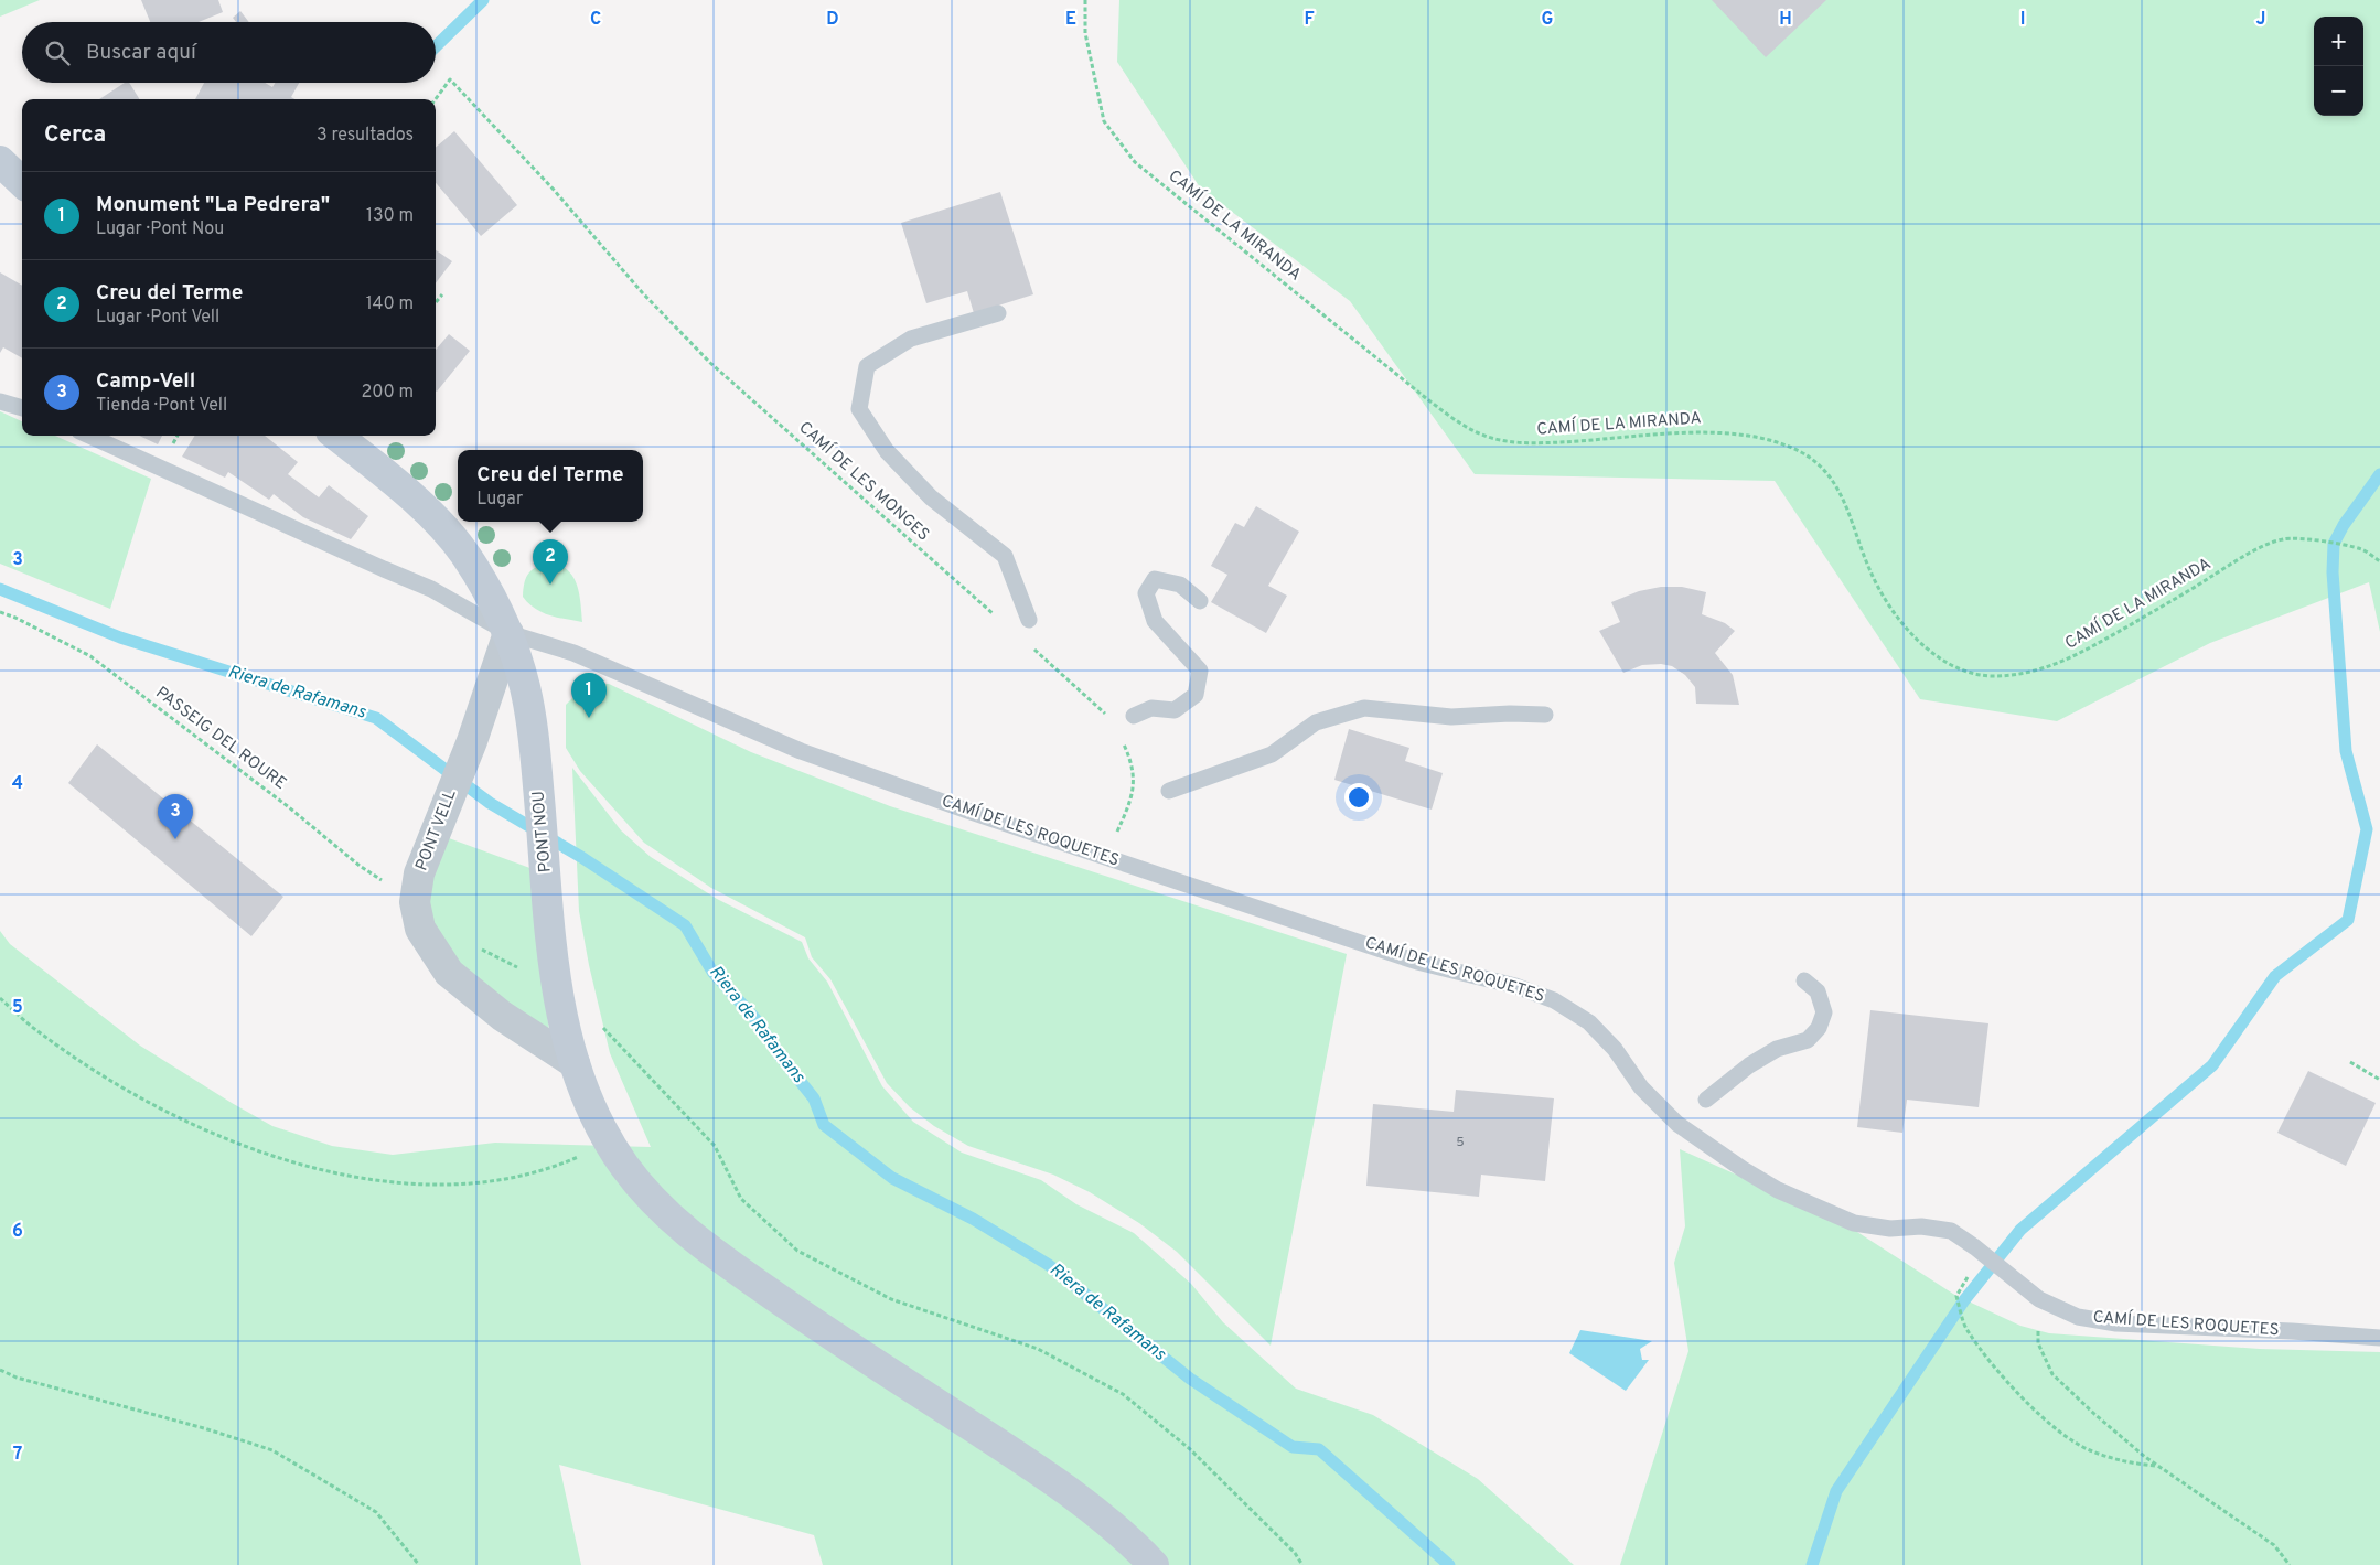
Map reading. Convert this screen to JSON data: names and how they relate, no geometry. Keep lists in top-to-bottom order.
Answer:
{
  "streets": {
    "main road": ["PONT NOU"],
    "street": ["PONT VELL"],
    "lane": ["CAMÍ DE LES ROQUETES"],
    "path": ["CAMÍ DE LA MIRANDA", "CAMÍ DE LES MONGES", "PASSEIG DEL ROURE"]
  },
  "crossings": [
    ["PASSEIG DEL ROURE", "PONT VELL"],
    ["PONT VELL", "PONT NOU"],
    ["PONT VELL", "CAMÍ DE LES ROQUETES"],
    ["PONT NOU", "CAMÍ DE LES ROQUETES"]
  ],
  "water": ["Riera de Rafamans"],
  "house_numbers": ["5"],
  "page": {
    "map_buttons": ["+", "−"],
    "search": "Buscar aquí",
    "heading": ["Cerca", "3 resultados"],
    "list": [
      {
        "mark": "1",
        "name": "Monument \"La Pedrera\"",
        "note": "Lugar · Pont Nou",
        "value": "130 m"
      },
      {
        "mark": "2",
        "name": "Creu del Terme",
        "note": "Lugar · Pont Vell",
        "value": "140 m"
      },
      {
        "mark": "3",
        "name": "Camp-Vell",
        "note": "Tienda · Pont Vell",
        "value": "200 m"
      }
    ],
    "popup": ["Creu del Terme", "Lugar"],
    "pins": ["2", "1", "3"]
  },
  "grid": {
    "columns": [
      "C",
      "D",
      "E",
      "F",
      "G",
      "H",
      "I",
      "J"
    ],
    "rows": [
      "3",
      "4",
      "5",
      "6",
      "7"
    ]
  }
}
